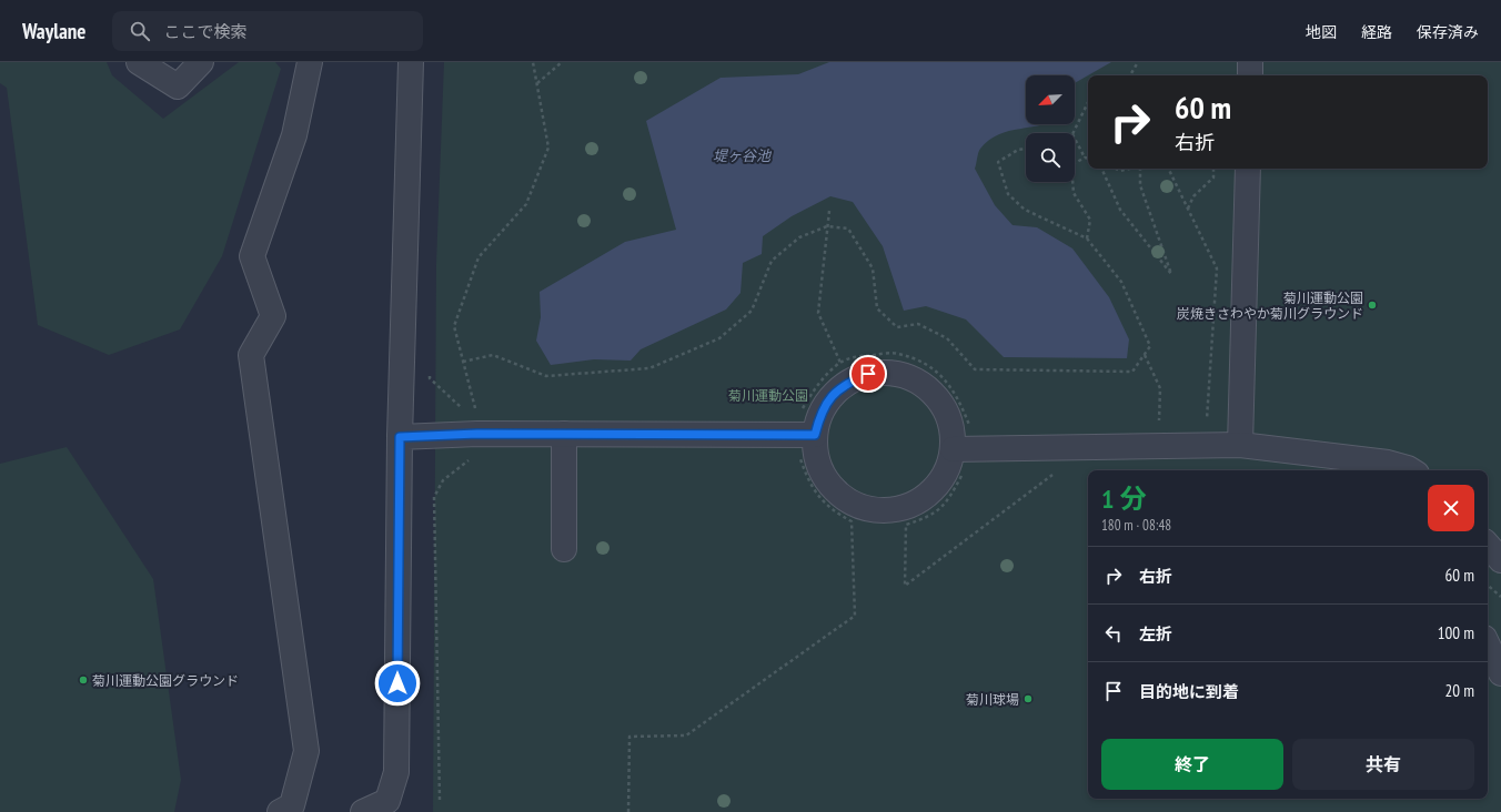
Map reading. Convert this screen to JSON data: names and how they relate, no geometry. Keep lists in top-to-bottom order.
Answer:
{
  "water": ["堤ヶ谷池"],
  "parks": ["菊川運動公園"],
  "places": ["菊川運動公園 炭焼きさわやか菊川グラウンド", "菊川運動公園グラウンド", "菊川球場"],
  "north": "bottom left",
  "page": {
    "header": "Waylane",
    "search": "ここで検索",
    "nav": ["地図", "経路", "保存済み"],
    "turn": ["60 m", "右折"],
    "heading": ["1 分", "180 m · 08:48"],
    "list": [
      {
        "name": "右折",
        "value": "60 m"
      },
      {
        "name": "左折",
        "value": "100 m"
      },
      {
        "name": "目的地に到着",
        "value": "20 m"
      }
    ],
    "buttons": ["終了", "共有"]
  }
}
